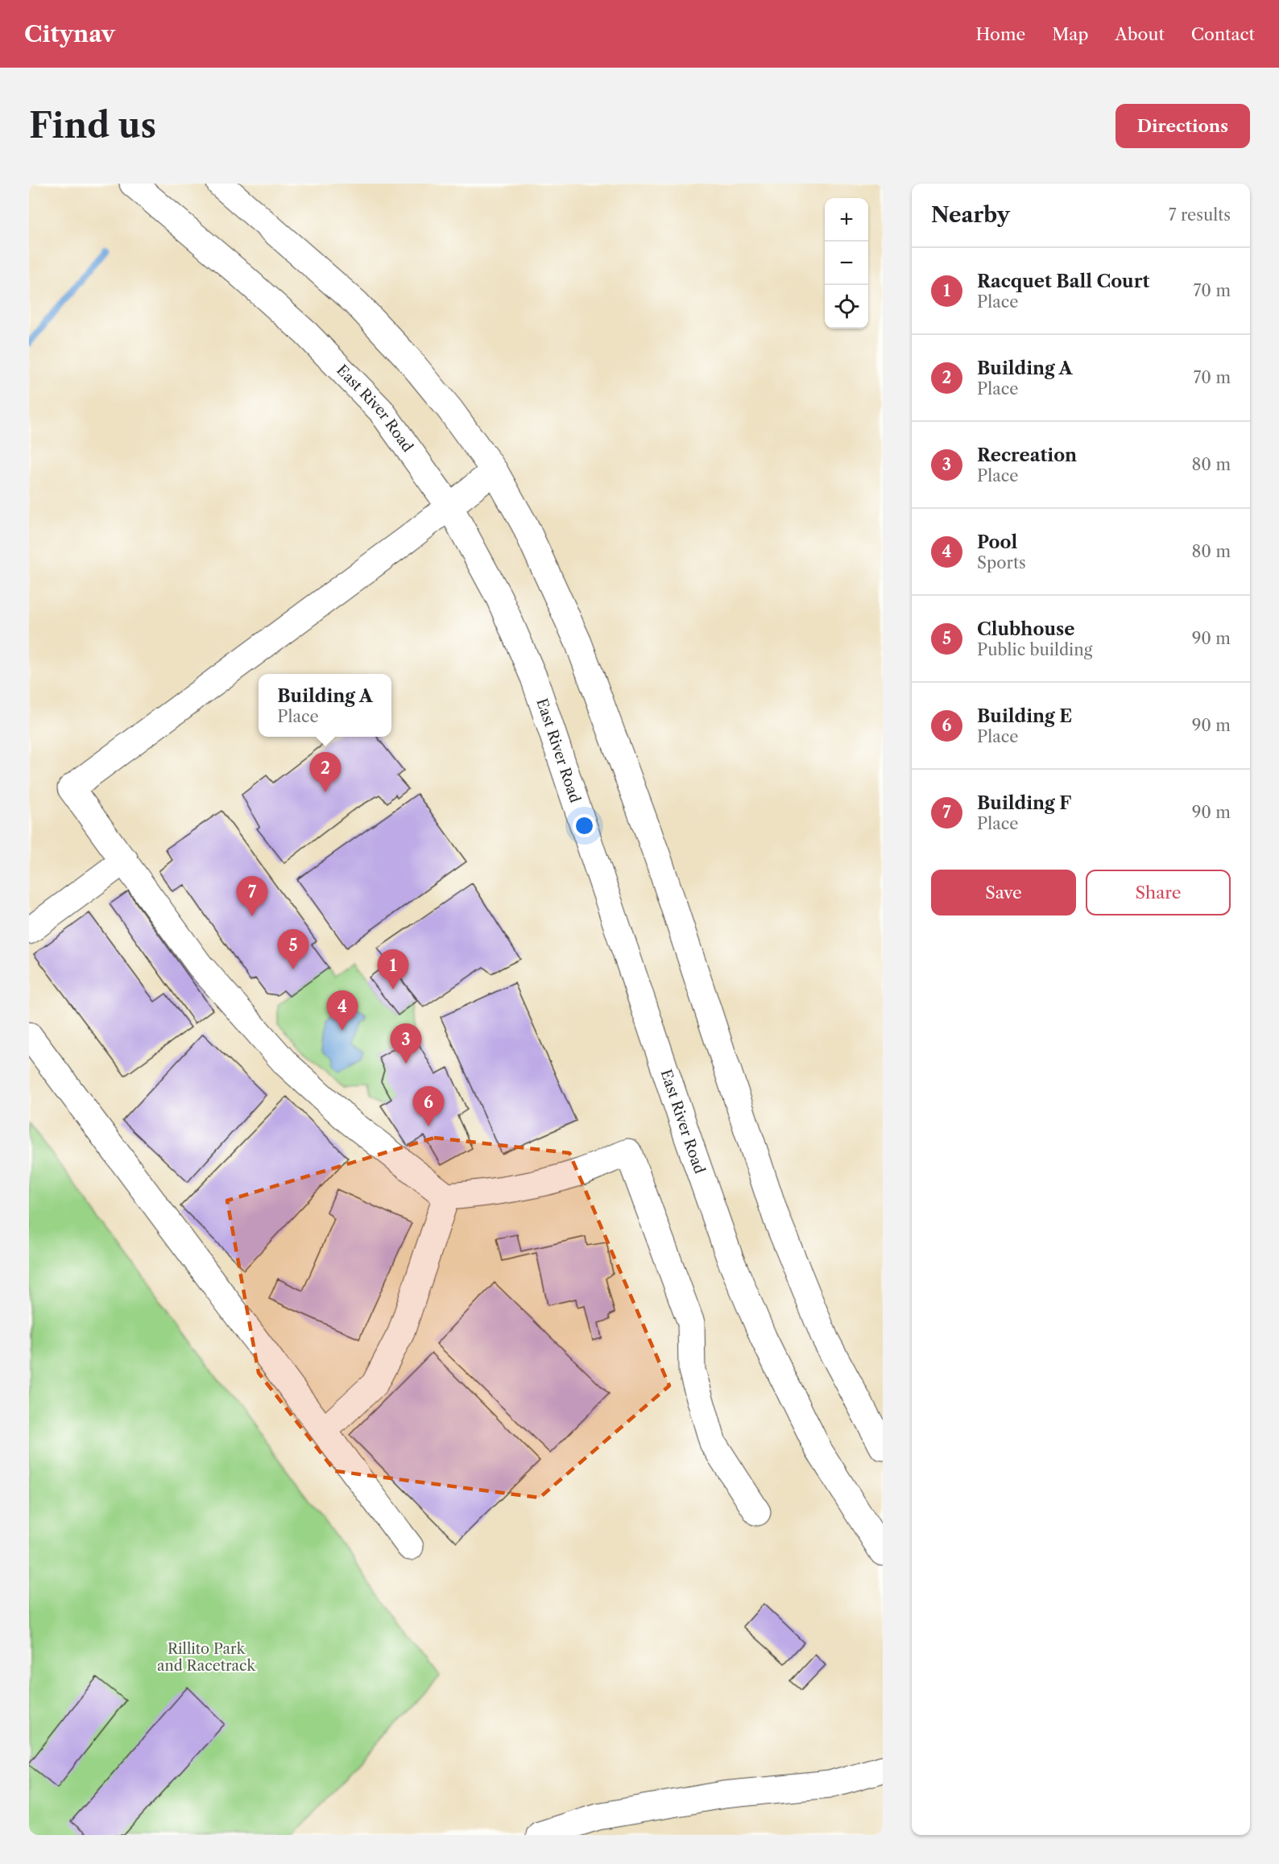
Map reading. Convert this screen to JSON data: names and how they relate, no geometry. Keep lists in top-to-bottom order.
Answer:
{
  "streets": {
    "main road": ["East River Road"]
  },
  "parks": ["Rillito Park and Racetrack"],
  "page": {
    "header": "Citynav",
    "nav": [
      "Home",
      "Map",
      "About",
      "Contact"
    ],
    "buttons": [
      "Directions",
      ["Save", "Share"]
    ],
    "title": "Find us",
    "heading": ["Nearby", "7 results"],
    "map_buttons": ["+", "−"],
    "list": [
      {
        "mark": "1",
        "name": "Racquet Ball Court",
        "note": "Place",
        "value": "70 m"
      },
      {
        "mark": "2",
        "name": "Building A",
        "note": "Place",
        "value": "70 m"
      },
      {
        "mark": "3",
        "name": "Recreation",
        "note": "Place",
        "value": "80 m"
      },
      {
        "mark": "4",
        "name": "Pool",
        "note": "Sports",
        "value": "80 m"
      },
      {
        "mark": "5",
        "name": "Clubhouse",
        "note": "Public building",
        "value": "90 m"
      },
      {
        "mark": "6",
        "name": "Building E",
        "note": "Place",
        "value": "90 m"
      },
      {
        "mark": "7",
        "name": "Building F",
        "note": "Place",
        "value": "90 m"
      }
    ],
    "popup": ["Building A", "Place"],
    "pins": [
      "2",
      "7",
      "5",
      "1",
      "4",
      "3",
      "6"
    ]
  }
}
